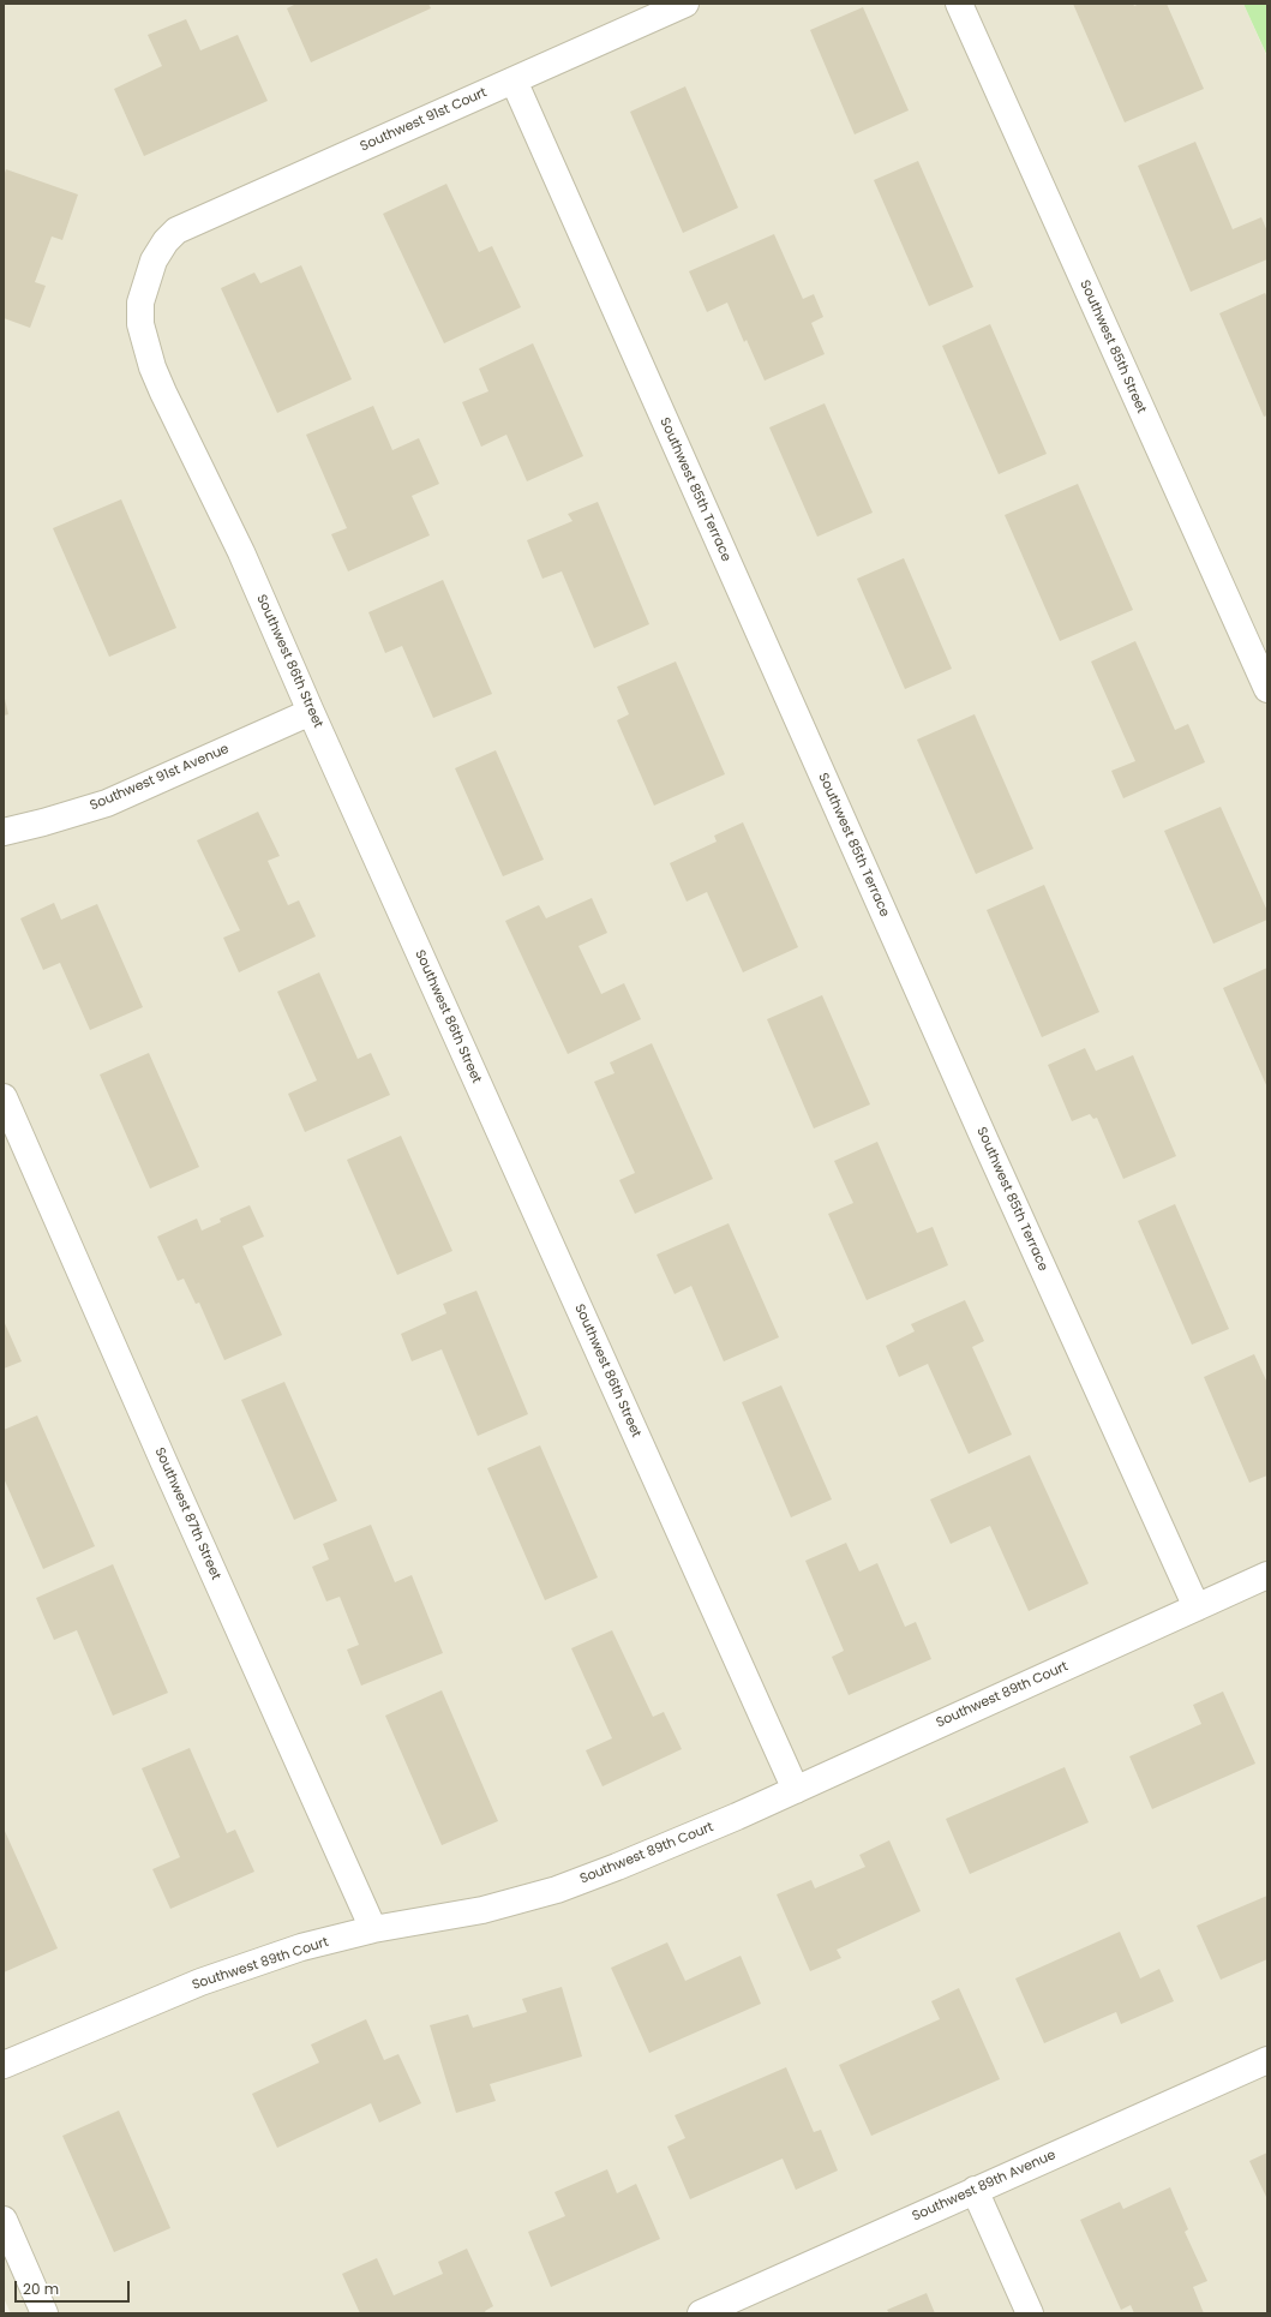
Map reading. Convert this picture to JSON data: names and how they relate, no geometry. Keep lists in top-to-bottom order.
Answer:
{
  "streets": {
    "street": [
      "Southwest 91st Court",
      "Southwest 85th Street",
      "Southwest 85th Terrace",
      "Southwest 86th Street",
      "Southwest 91st Avenue",
      "Southwest 87th Street",
      "Southwest 89th Court",
      "Southwest 89th Avenue"
    ]
  },
  "crossings": [
    ["Southwest 91st Court", "Southwest 85th Terrace"],
    ["Southwest 91st Court", "Southwest 86th Street"],
    ["Southwest 85th Terrace", "Southwest 89th Court"],
    ["Southwest 86th Street", "Southwest 91st Avenue"],
    ["Southwest 86th Street", "Southwest 89th Court"],
    ["Southwest 87th Street", "Southwest 89th Court"]
  ],
  "scale_bar": "20 m"
}
